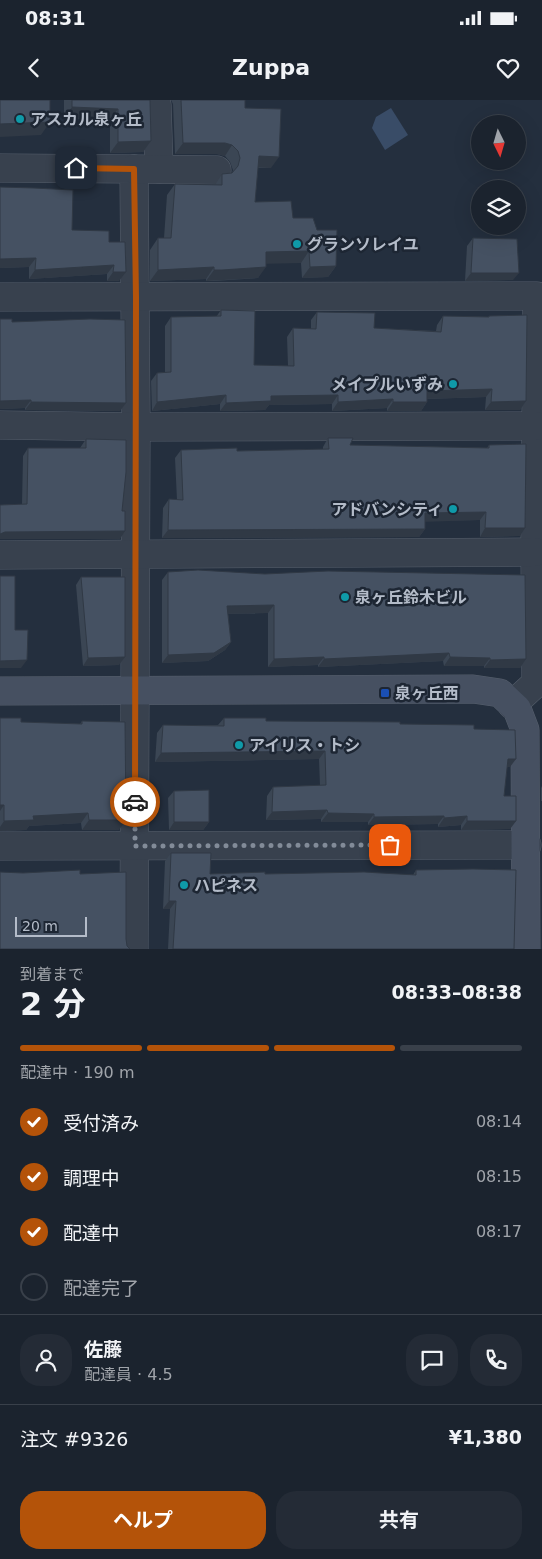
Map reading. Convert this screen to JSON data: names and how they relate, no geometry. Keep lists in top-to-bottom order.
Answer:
{
  "places": {
    "other": [
      "アスカル泉ヶ丘",
      "グランソレイユ",
      "メイプルいずみ",
      "アドバンシティ",
      "泉ヶ丘鈴木ビル",
      "アイリス・トシ",
      "ハピネス"
    ],
    "transit": ["泉ヶ丘西"]
  },
  "scale_bar": "20 m",
  "north": "bottom",
  "page": {
    "status": "08:31",
    "header": "Zuppa",
    "scale": "20 m",
    "heading": ["2 分", "到着まで", "08:33–08:38"],
    "panel": [
      "佐藤",
      "配達員 · 4.5",
      "注文 #9326",
      "¥1,380"
    ],
    "bar": "配達中 · 190 m",
    "list": [
      ["受付済み", "08:14"],
      ["調理中", "08:15"],
      ["配達中", "08:17"],
      "配達完了"
    ],
    "buttons": ["ヘルプ", "共有"]
  }
}
